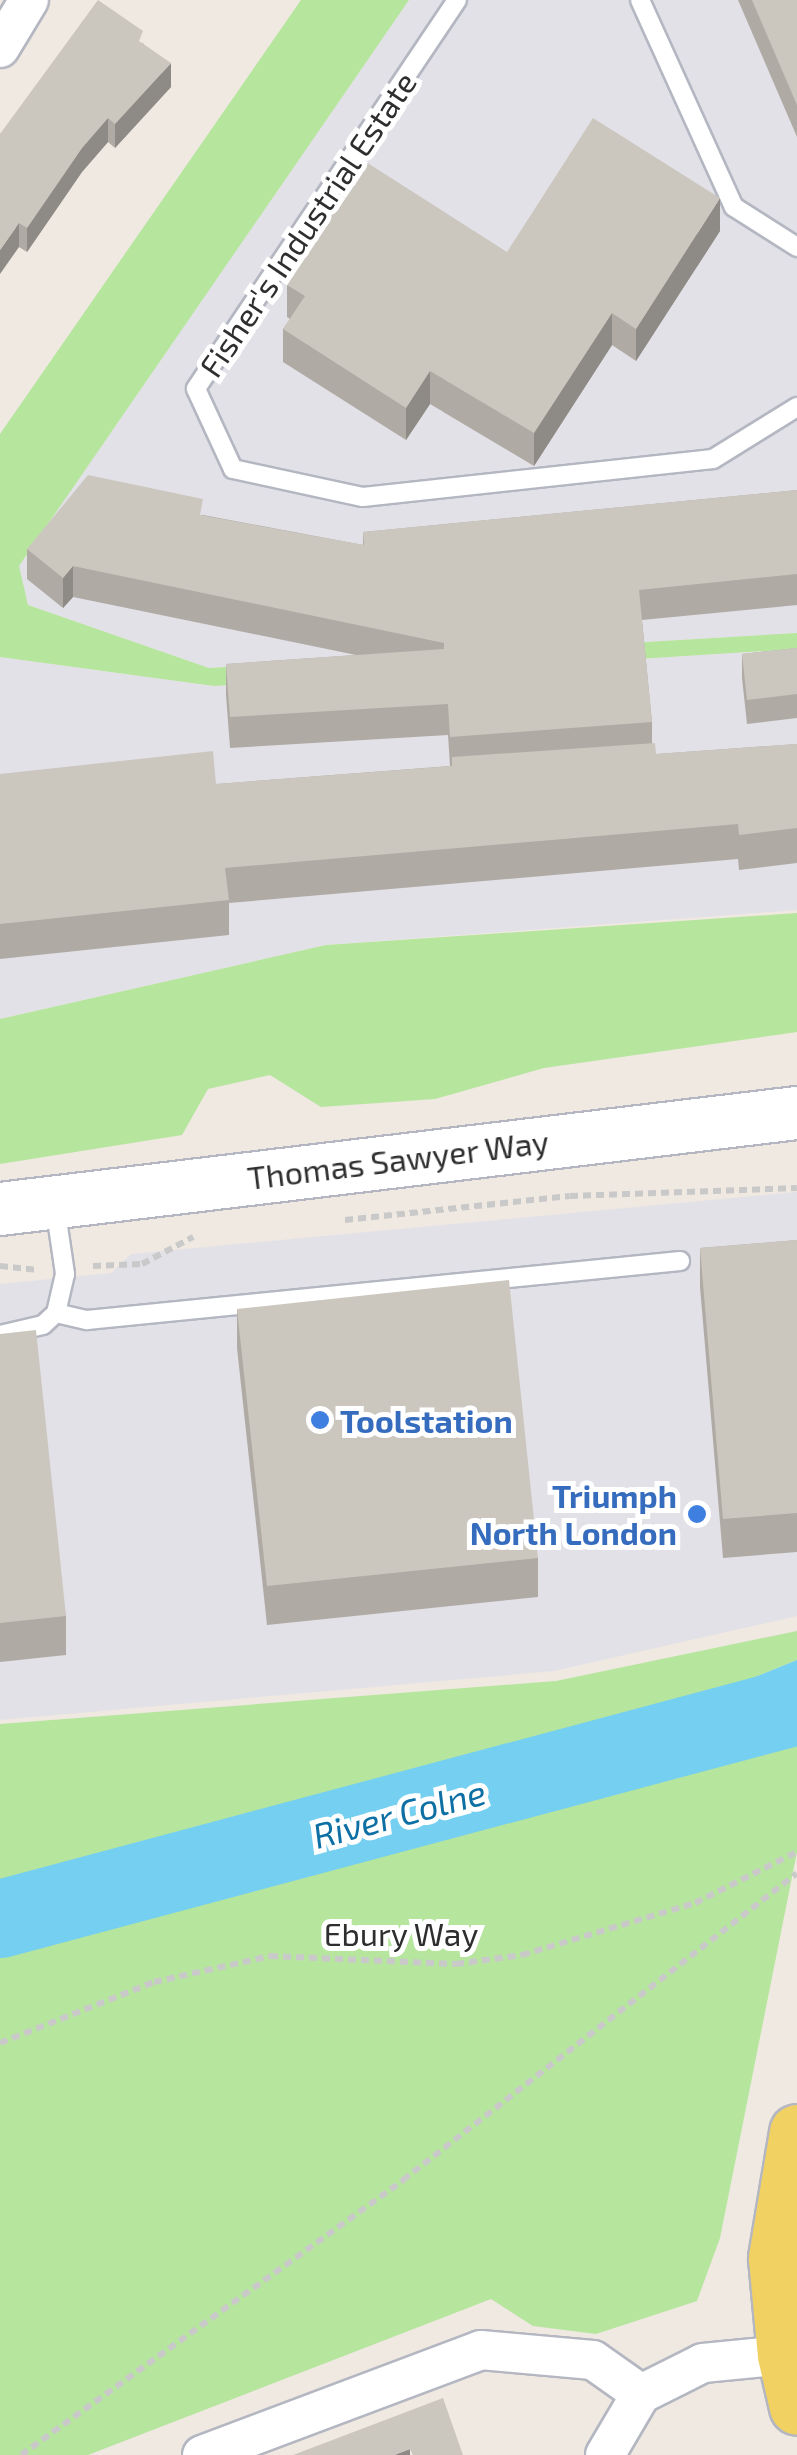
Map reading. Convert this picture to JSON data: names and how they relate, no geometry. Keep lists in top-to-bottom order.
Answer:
{
  "streets": {
    "street": ["Thomas Sawyer Way"],
    "lane": ["Fisher's Industrial Estate"],
    "path": ["Ebury Way"]
  },
  "water": ["River Colne"],
  "places": ["Toolstation", "Triumph North London"]
}
